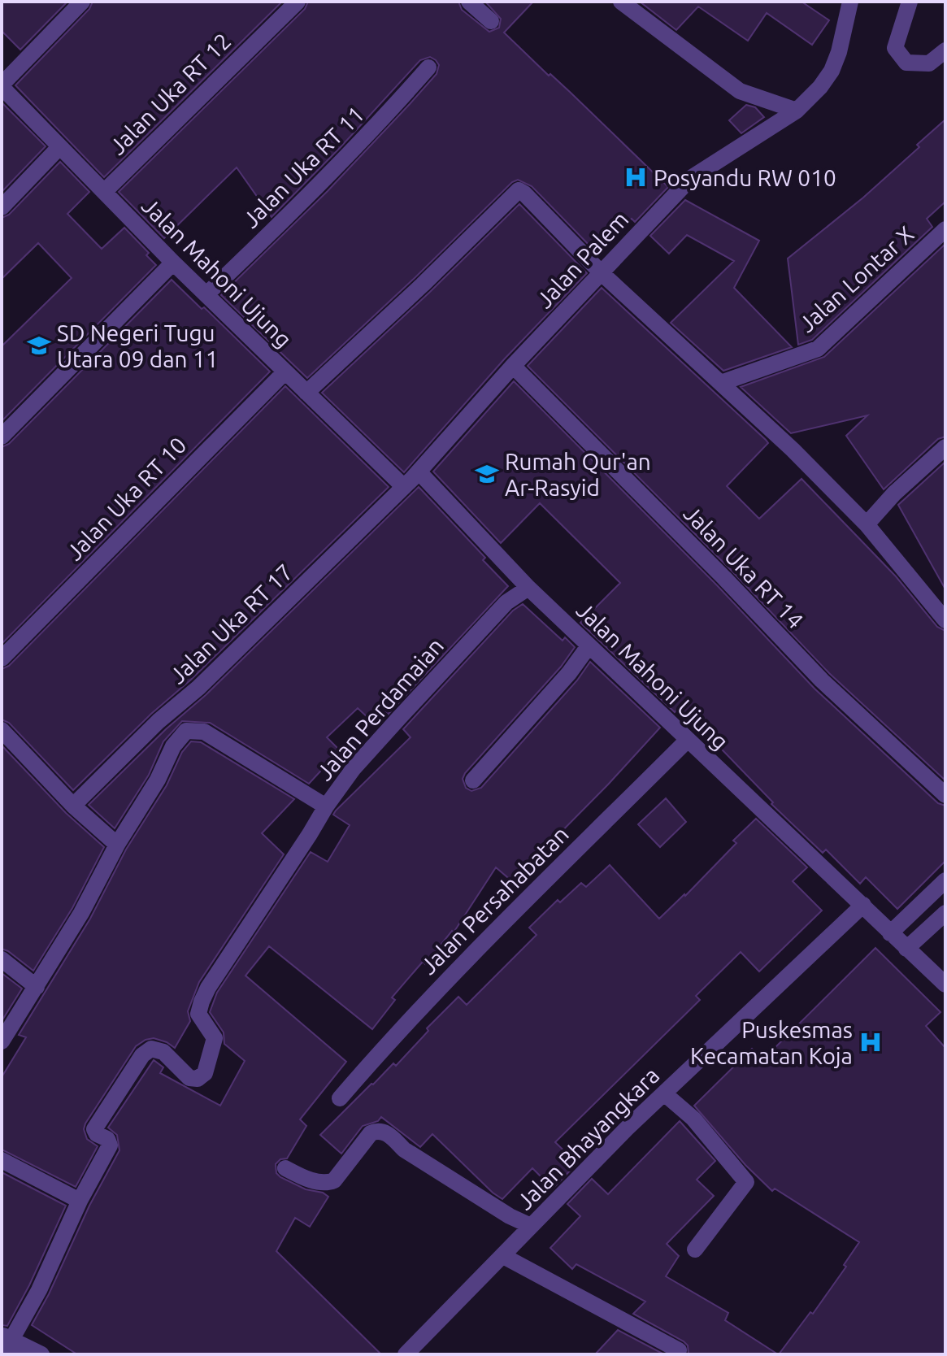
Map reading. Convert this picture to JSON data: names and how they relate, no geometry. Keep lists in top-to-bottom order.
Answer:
{
  "streets": {
    "street": [
      "Jalan Uka RT 12",
      "Jalan Uka RT 11",
      "Jalan Palem",
      "Jalan Mahoni Ujung",
      "Jalan Lontar X",
      "Jalan Uka RT 10",
      "Jalan Uka RT 14",
      "Jalan Uka RT 17",
      "Jalan Perdamaian",
      "Jalan Persahabatan",
      "Jalan Bhayangkara"
    ]
  },
  "crossings": [
    ["Jalan Uka RT 12", "Jalan Mahoni Ujung"],
    ["Jalan Uka RT 11", "Jalan Mahoni Ujung"],
    ["Jalan Palem", "Jalan Mahoni Ujung"],
    ["Jalan Palem", "Jalan Uka RT 14"],
    ["Jalan Palem", "Jalan Uka RT 17"],
    ["Jalan Mahoni Ujung", "Jalan Uka RT 10"],
    ["Jalan Mahoni Ujung", "Jalan Uka RT 17"],
    ["Jalan Mahoni Ujung", "Jalan Perdamaian"],
    ["Jalan Mahoni Ujung", "Jalan Persahabatan"],
    ["Jalan Mahoni Ujung", "Jalan Bhayangkara"]
  ],
  "places": {
    "hospital": ["Posyandu RW 010", "Puskesmas Kecamatan Koja"],
    "school or university": ["SD Negeri Tugu Utara 09 dan 11", "Rumah Qur'an Ar-Rasyid"]
  }
}
